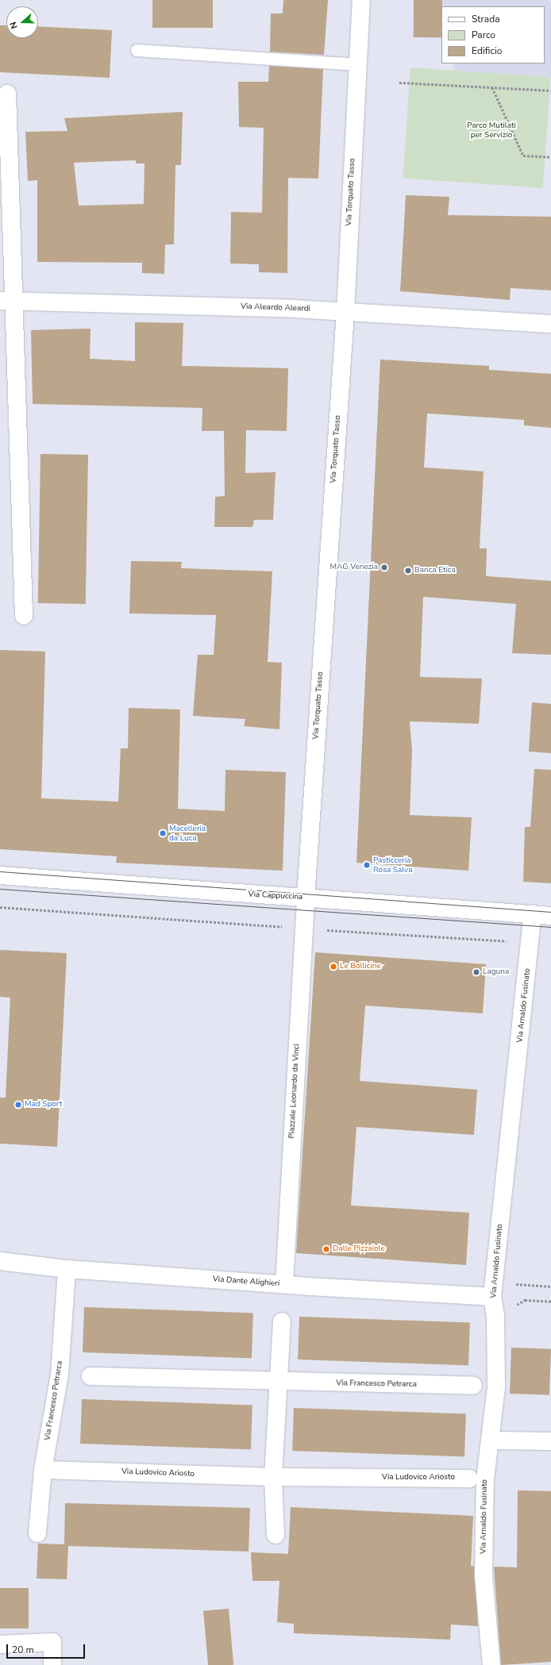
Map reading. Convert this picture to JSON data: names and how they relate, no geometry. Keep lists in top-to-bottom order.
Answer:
{
  "streets": {
    "street": [
      "Via Torquato Tasso",
      "Via Aleardo Aleardi",
      "Via Cappuccina",
      "Via Arnaldo Fusinato",
      "Piazzale Leonardo da Vinci",
      "Via Dante Alighieri",
      "Via Francesco Petrarca",
      "Via Ludovico Ariosto"
    ]
  },
  "crossings": [
    ["Via Torquato Tasso", "Via Aleardo Aleardi"],
    ["Via Torquato Tasso", "Via Cappuccina"],
    ["Via Torquato Tasso", "Piazzale Leonardo da Vinci"],
    ["Via Cappuccina", "Via Arnaldo Fusinato"],
    ["Via Cappuccina", "Piazzale Leonardo da Vinci"],
    ["Via Arnaldo Fusinato", "Via Dante Alighieri"],
    ["Piazzale Leonardo da Vinci", "Via Dante Alighieri"],
    ["Via Dante Alighieri", "Via Francesco Petrarca"],
    ["Via Francesco Petrarca", "Via Ludovico Ariosto"]
  ],
  "parks": ["Parco Mutilati per Servizio"],
  "places": [
    "MAG Venezia",
    "Banca Etica",
    "Macelleria da Luca",
    "Pasticceria Rosa Salva",
    "Le Bollicine",
    "Laguna",
    "Mad Sport",
    "Dalle Pizzaiole"
  ],
  "legend": ["Strada", "Parco", "Edificio"],
  "scale_bar": "20 m",
  "north": "left"
}
